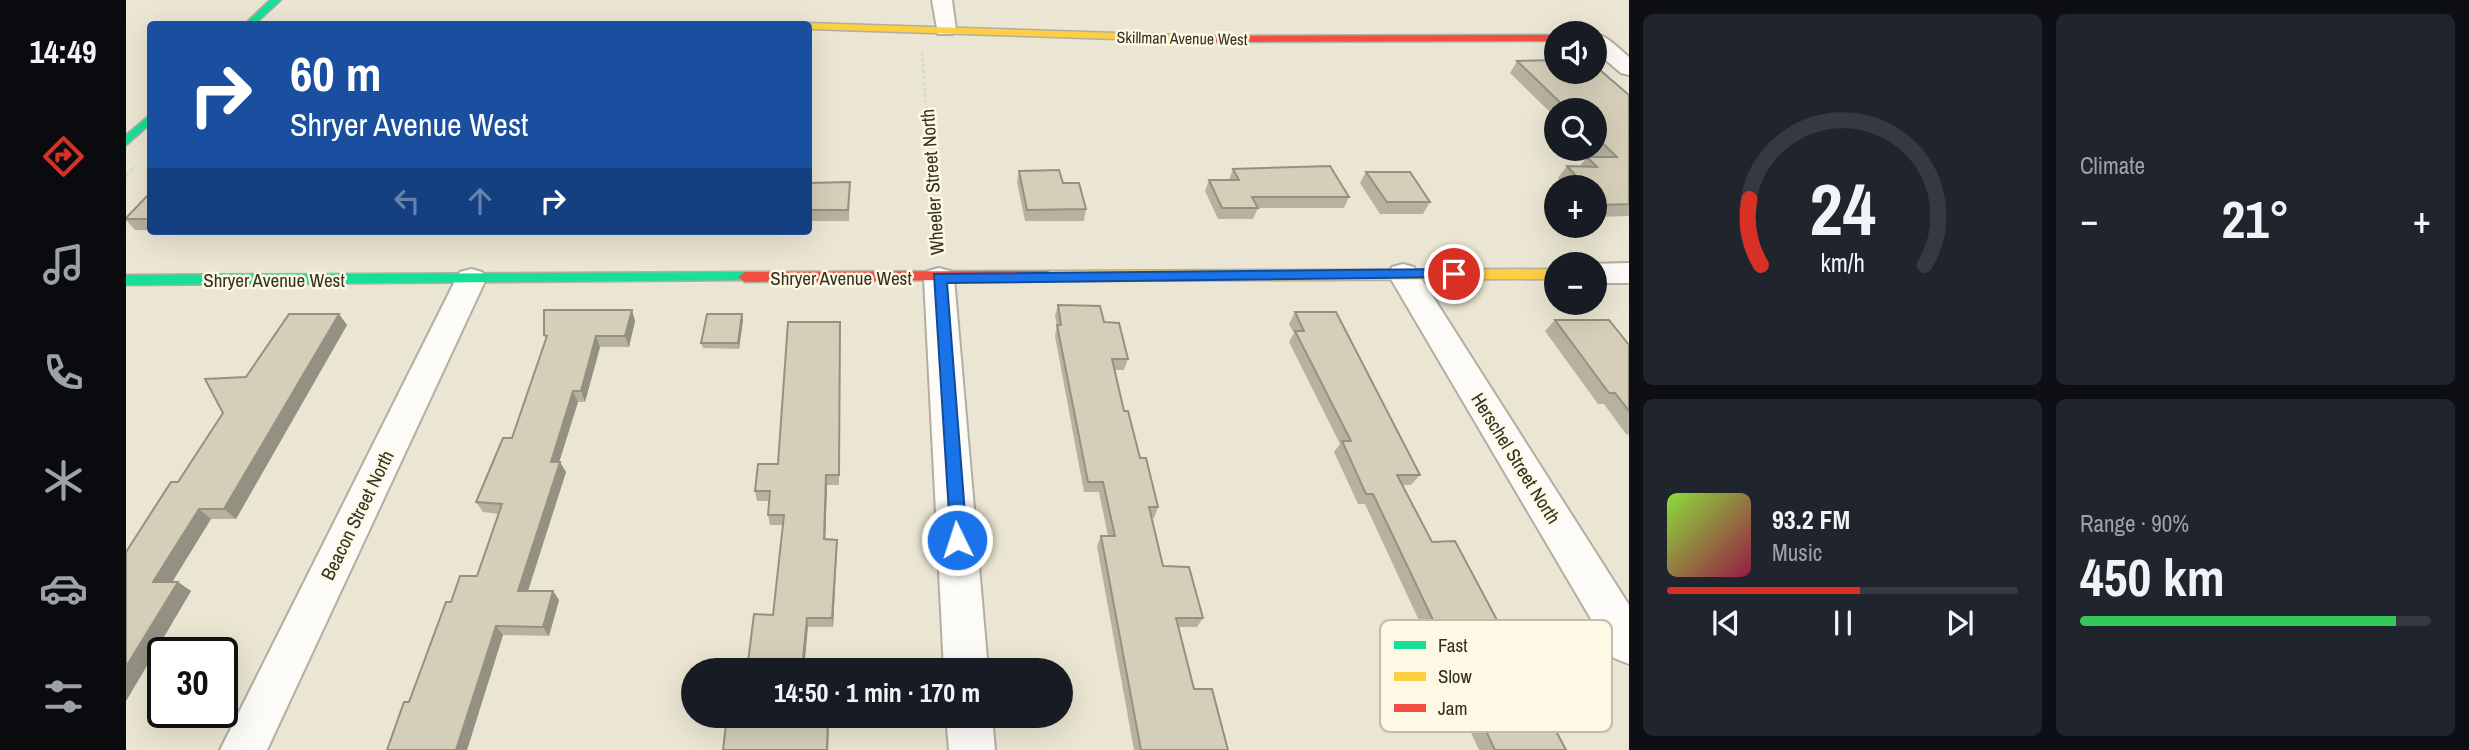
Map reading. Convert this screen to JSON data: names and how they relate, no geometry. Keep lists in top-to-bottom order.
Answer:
{
  "streets": {
    "street": [
      "Skillman Avenue West",
      "Wheeler Street North",
      "Shryer Avenue West",
      "Herschel Street North",
      "Beacon Street North"
    ]
  },
  "crossings": [
    ["Skillman Avenue West", "Wheeler Street North"],
    ["Wheeler Street North", "Shryer Avenue West"],
    ["Shryer Avenue West", "Herschel Street North"],
    ["Shryer Avenue West", "Beacon Street North"]
  ],
  "legend": ["Fast", "Slow", "Jam"],
  "page": {
    "tabs": "14:49",
    "tile": [
      "Climate",
      ["Range · 90%", "450 km"]
    ],
    "map_buttons": ["+", "−"],
    "turn": ["60 m", "Shryer Avenue West"],
    "heat": ["−", "21°", "+"],
    "song": ["93.2 FM", "Music"],
    "limit": "30",
    "trip": "14:50 · 1 min · 170 m",
    "gauge": ["24", "km/h"]
  }
}
